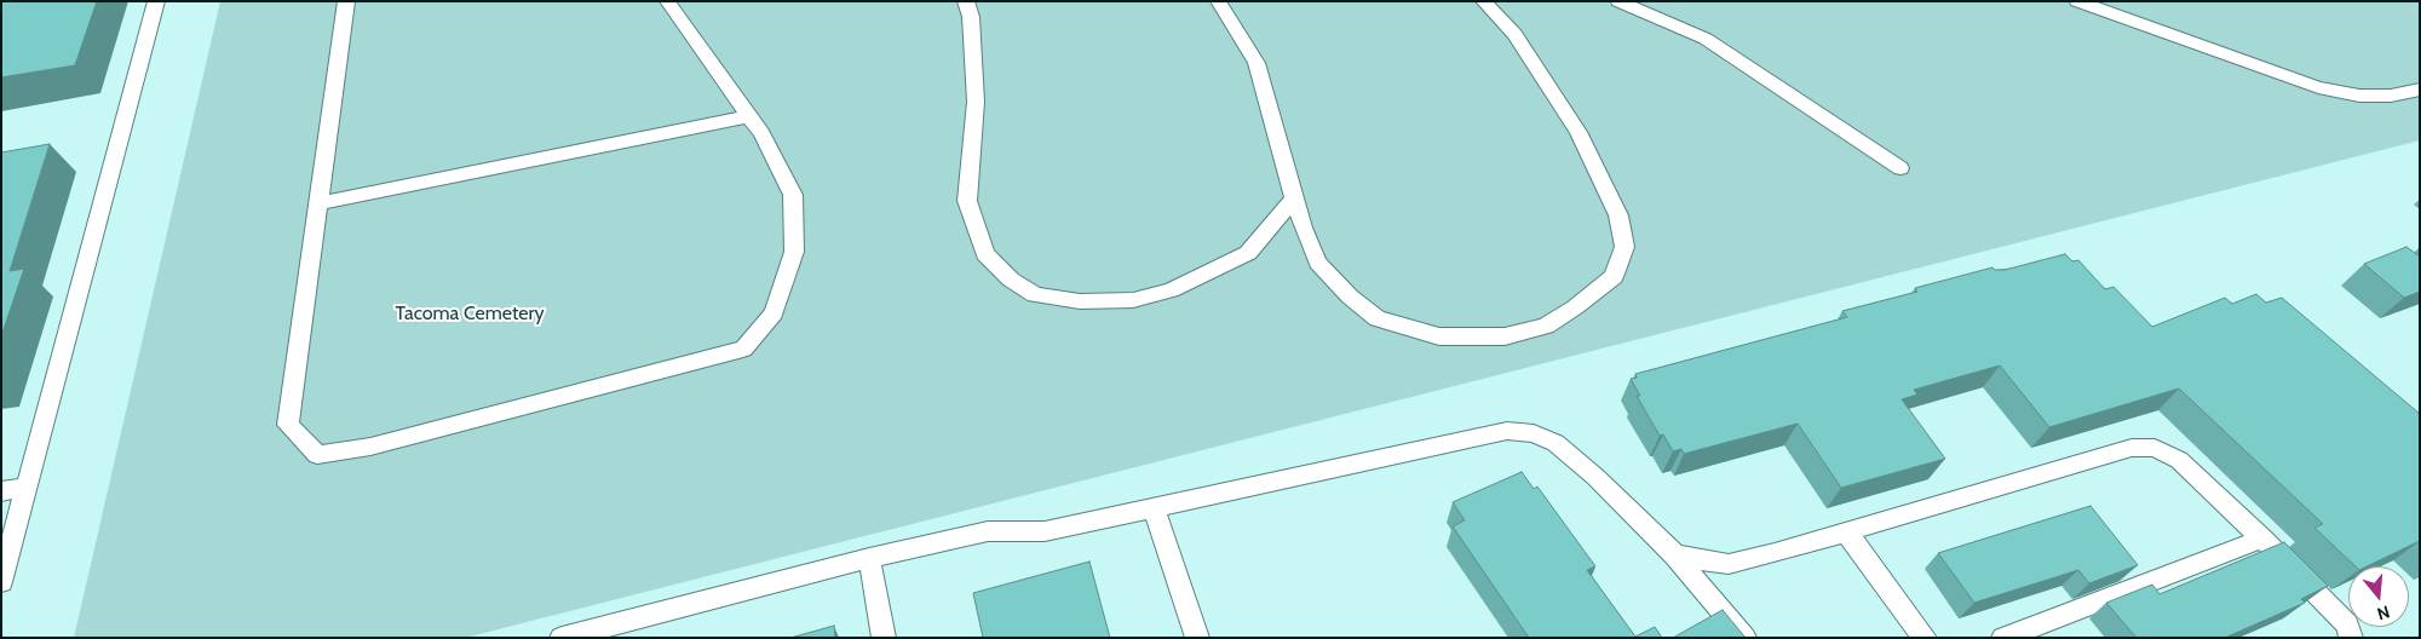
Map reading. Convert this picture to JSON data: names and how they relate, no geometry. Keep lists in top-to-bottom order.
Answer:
{
  "parks": ["Tacoma Cemetery"],
  "north": "bottom"
}
